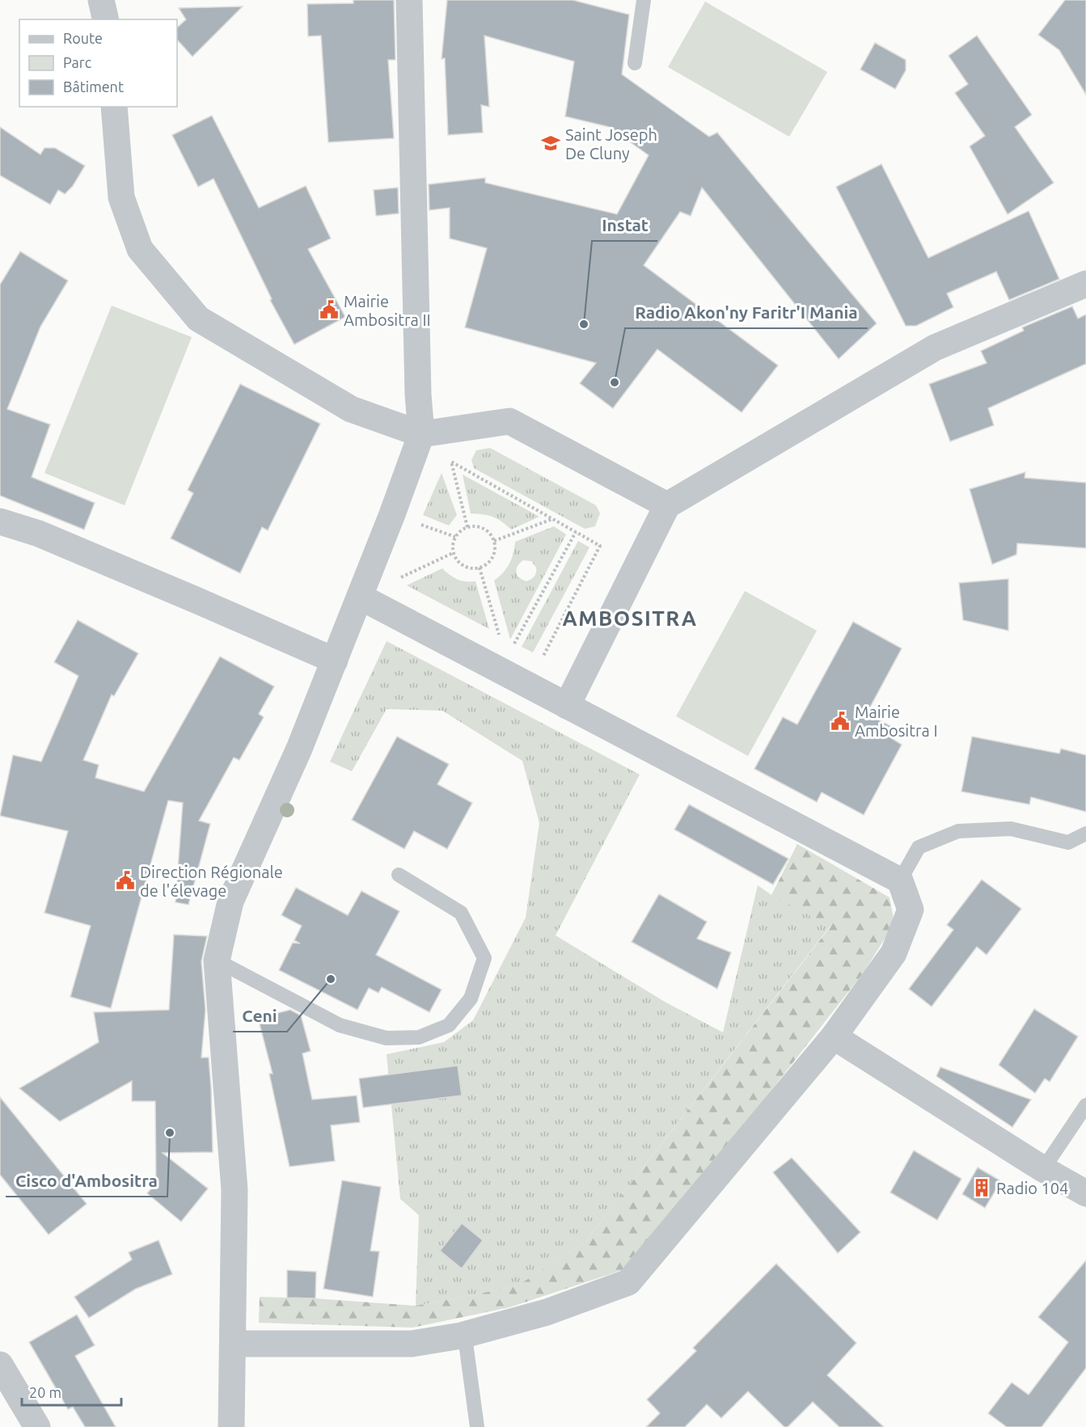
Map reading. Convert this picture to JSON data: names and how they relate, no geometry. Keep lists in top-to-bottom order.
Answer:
{
  "districts": ["AMBOSITRA"],
  "places": {
    "school or university": ["Saint Joseph De Cluny"],
    "public building": ["Mairie Ambositra II", "Mairie Ambositra I", "Direction Régionale de l'élevage"],
    "other": [
      "Instat",
      "Radio Akon'ny Faritr'I Mania",
      "Ceni",
      "Cisco d'Ambositra"
    ],
    "building": ["Radio 104"]
  },
  "legend": ["Route", "Parc", "Bâtiment"],
  "scale_bar": "20 m"
}
